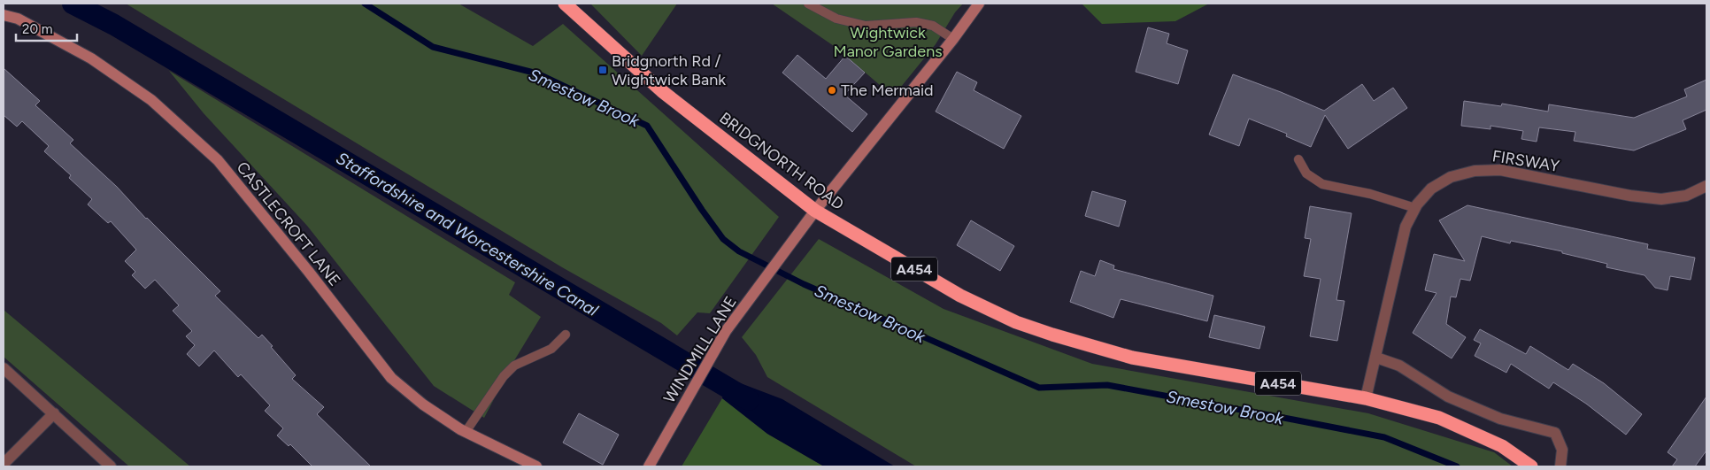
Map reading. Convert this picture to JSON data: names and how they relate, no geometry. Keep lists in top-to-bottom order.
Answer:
{
  "streets": {
    "highway": ["BRIDGNORTH ROAD", "A454"],
    "street": ["FIRSWAY", "CASTLECROFT LANE", "WINDMILL LANE"]
  },
  "crossings": [
    ["BRIDGNORTH ROAD", "FIRSWAY"],
    ["BRIDGNORTH ROAD", "WINDMILL LANE"]
  ],
  "water": ["Smestow Brook", "Staffordshire and Worcestershire Canal"],
  "parks": ["Wightwick Manor Gardens"],
  "places": {
    "transit": ["Bridgnorth Rd / Wightwick Bank"],
    "other": ["The Mermaid"]
  },
  "scale_bar": "20 m"
}
